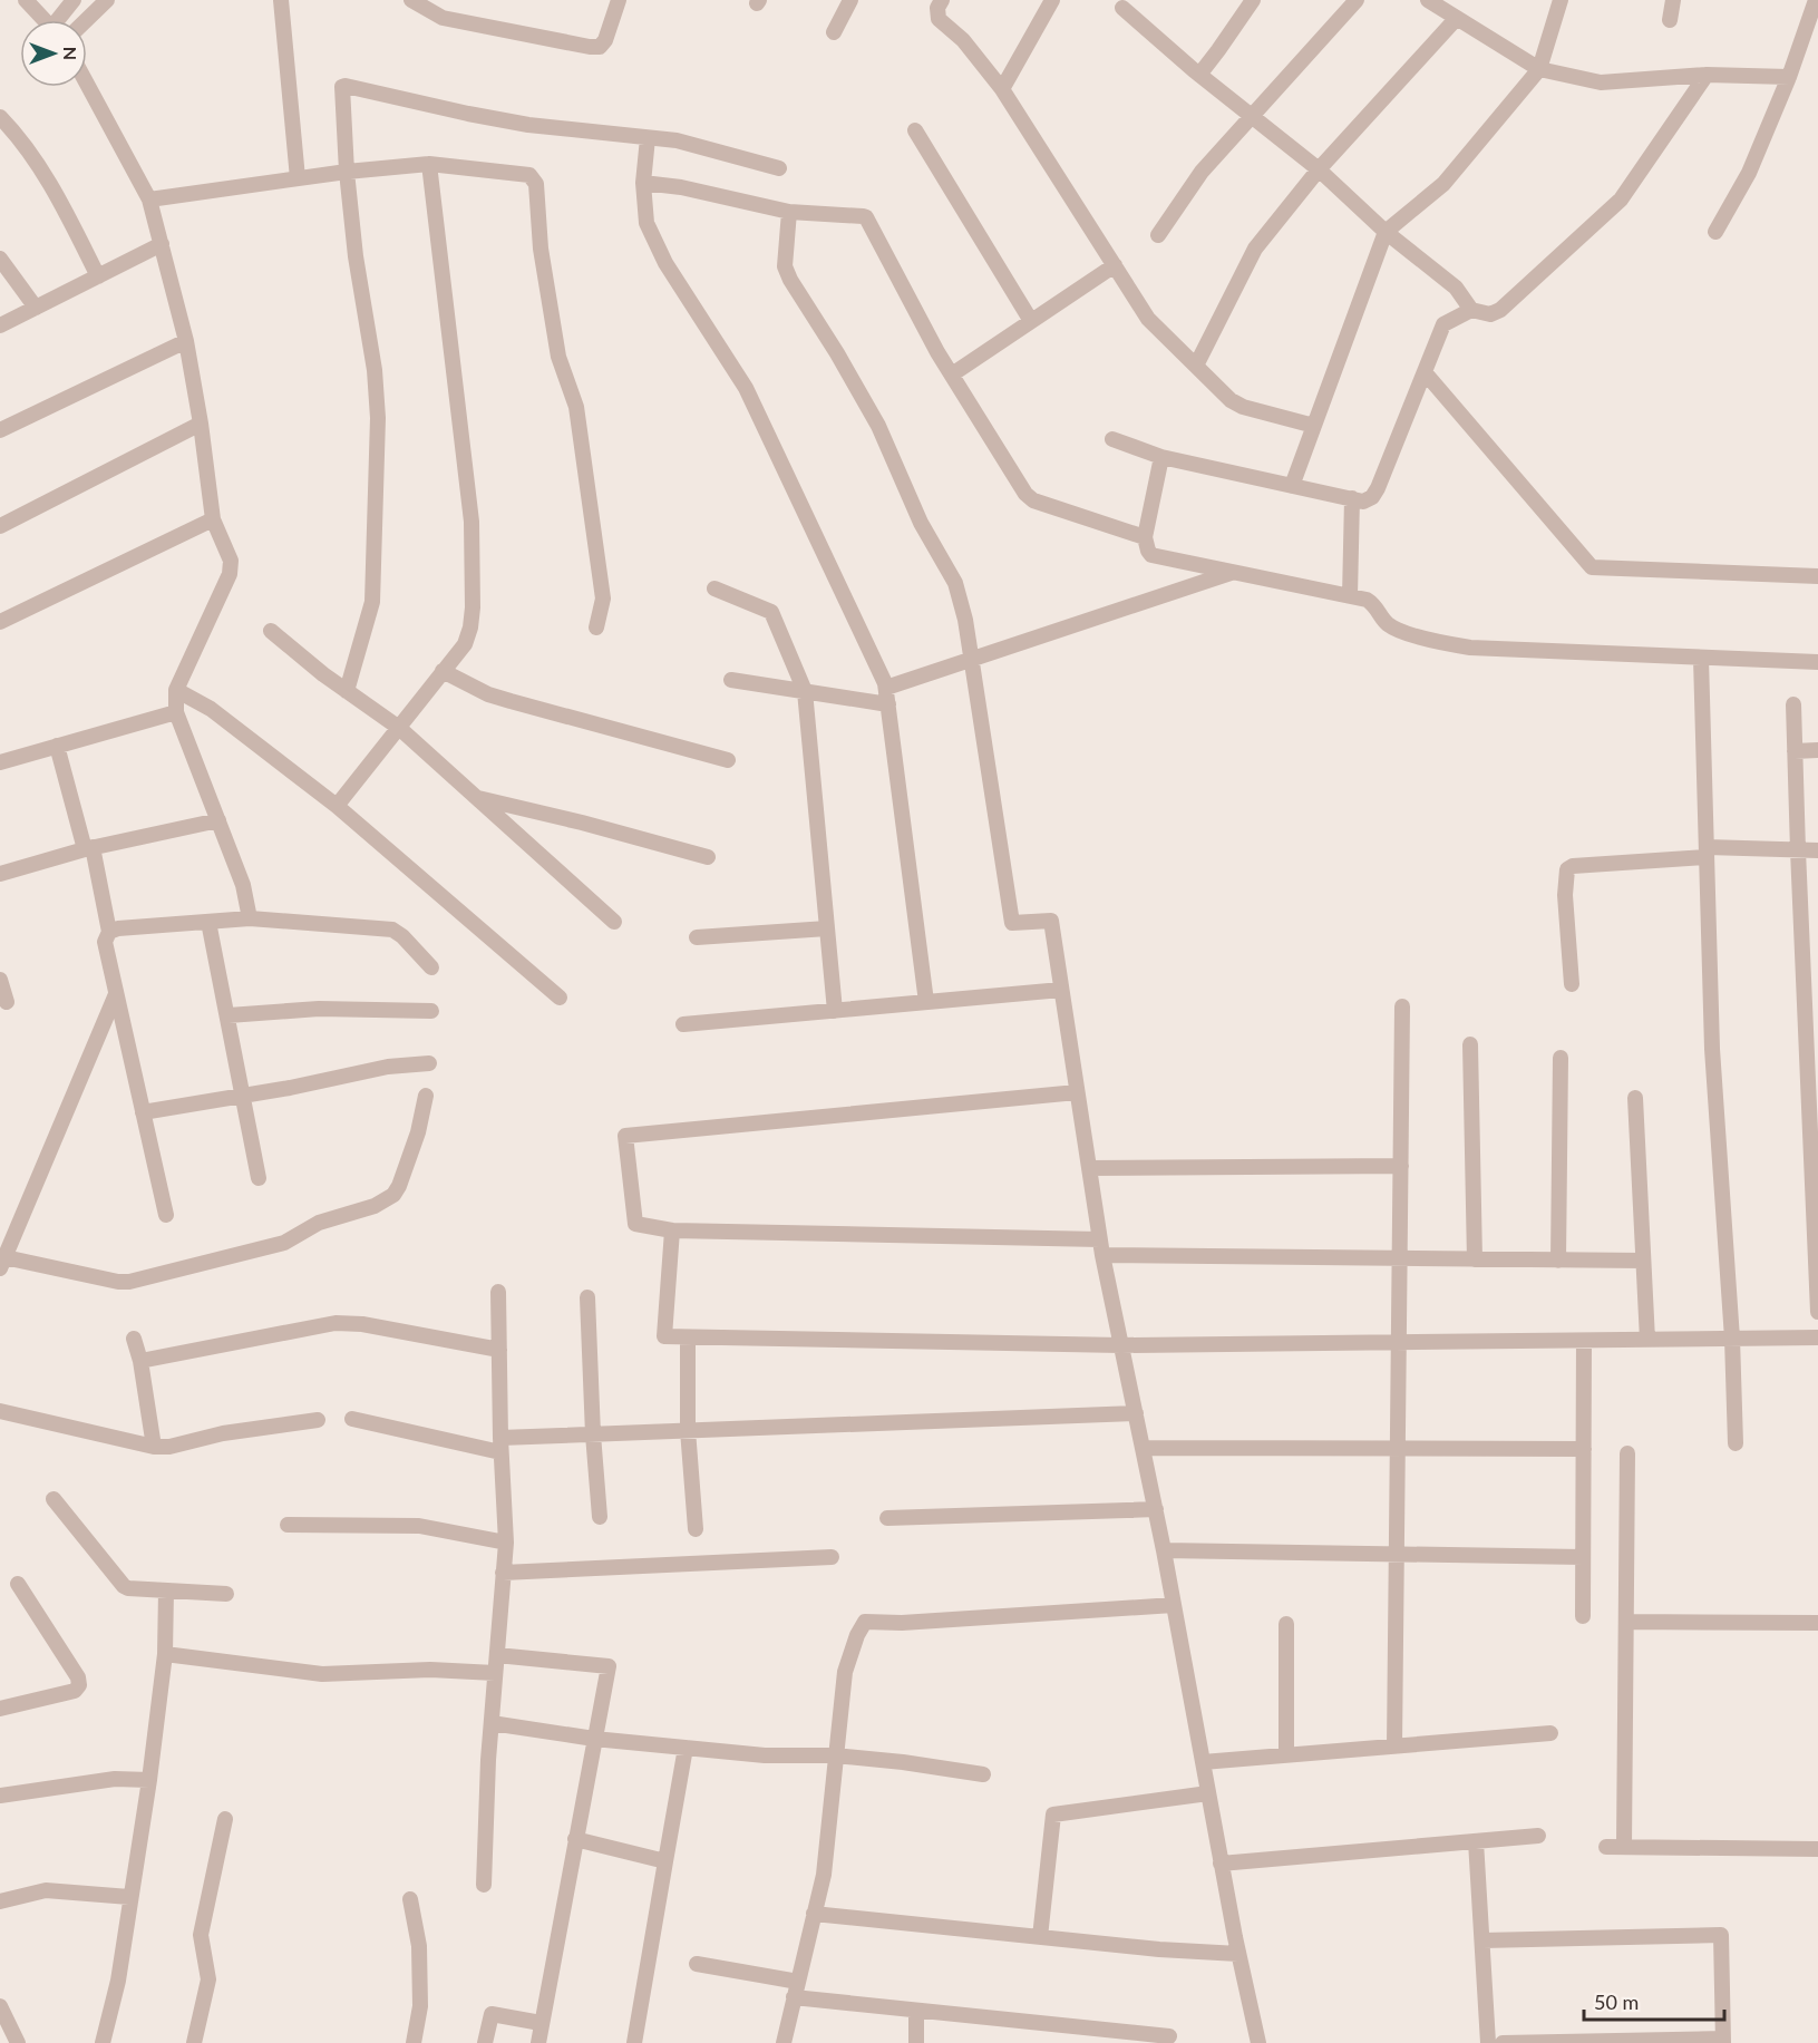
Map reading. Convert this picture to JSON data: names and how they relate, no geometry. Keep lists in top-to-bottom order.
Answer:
{
  "scale_bar": "50 m",
  "north": "right"
}
